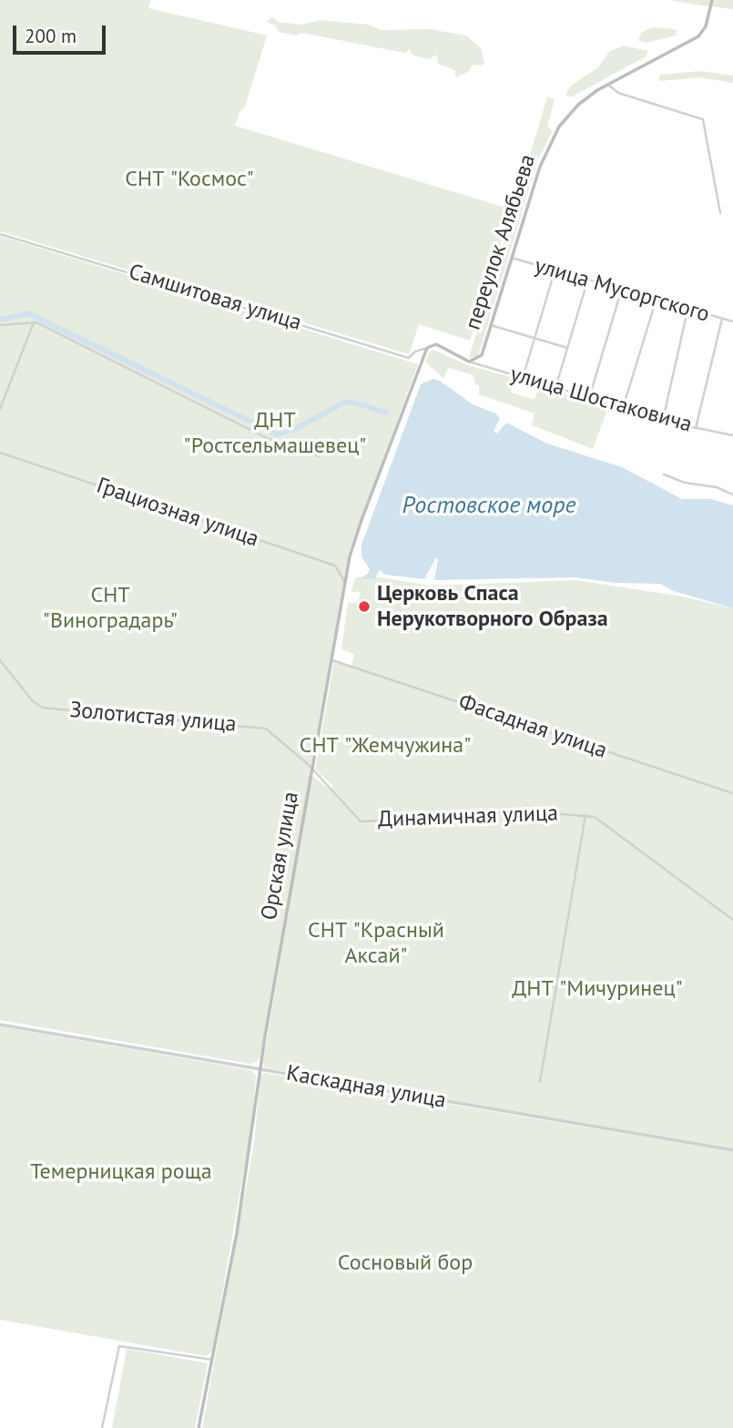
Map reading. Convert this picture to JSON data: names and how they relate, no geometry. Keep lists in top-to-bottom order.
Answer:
{
  "streets": {
    "main road": ["переулок Алябьева", "Орская улица"],
    "street": [
      "улица Мусоргского",
      "Самшитовая улица",
      "улица Шостаковича",
      "Грациозная улица",
      "Золотистая улица",
      "Фасадная улица",
      "Динамичная улица",
      "Каскадная улица"
    ]
  },
  "crossings": [
    ["переулок Алябьева", "улица Мусоргского"],
    ["переулок Алябьева", "улица Шостаковича"],
    ["Самшитовая улица", "Орская улица"],
    ["Грациозная улица", "Орская улица"],
    ["Золотистая улица", "Динамичная улица"],
    ["Золотистая улица", "Орская улица"],
    ["Фасадная улица", "Орская улица"],
    ["Орская улица", "Каскадная улица"]
  ],
  "water": ["Ростовское море"],
  "parks": [
    "СНТ \"Космос\"",
    "ДНТ \"Ростсельмашевец\"",
    "СНТ \"Виноградарь\"",
    "СНТ \"Жемчужина\"",
    "СНТ \"Красный Аксай\"",
    "ДНТ \"Мичуринец\"",
    "Темерницкая роща",
    "Сосновый бор"
  ],
  "places": ["Церковь Спаса Нерукотворного Образа"],
  "scale_bar": "200 m"
}
